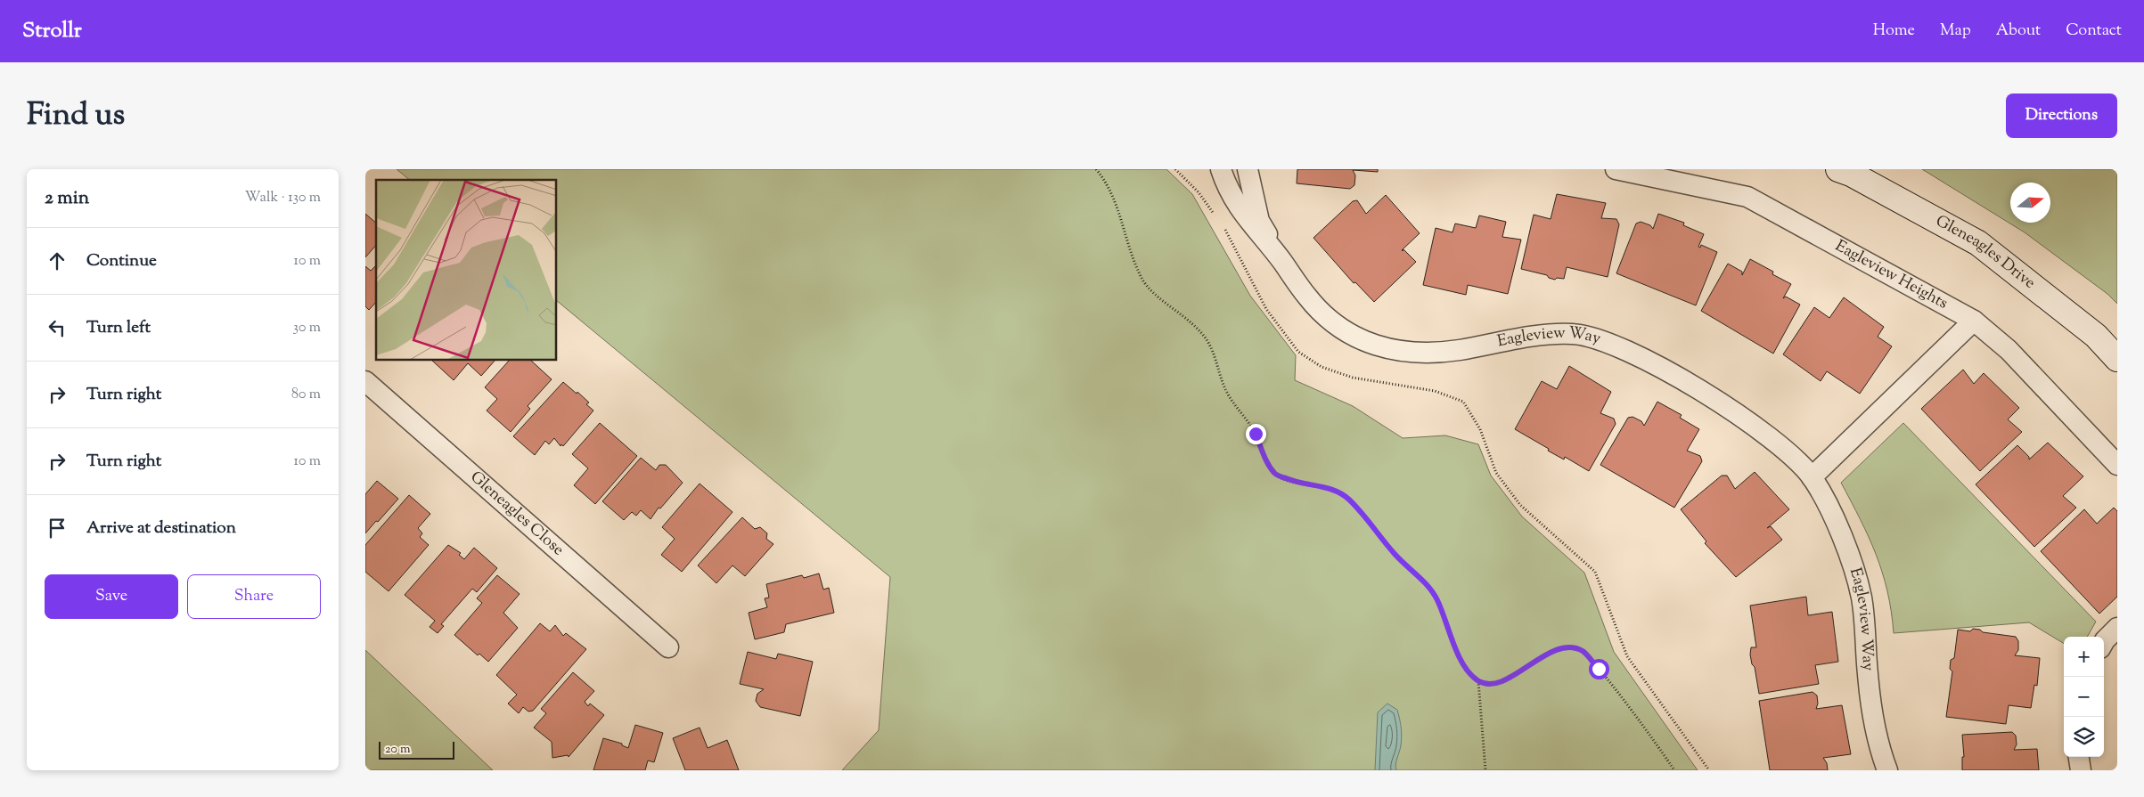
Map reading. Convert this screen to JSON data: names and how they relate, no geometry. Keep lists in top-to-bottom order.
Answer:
{
  "streets": {
    "street": [
      "Gleneagles Drive",
      "Eagleview Heights",
      "Eagleview Way",
      "Gleneagles Close"
    ]
  },
  "scale_bar": "20 m",
  "north": "right",
  "page": {
    "header": "Strollr",
    "nav": [
      "Home",
      "Map",
      "About",
      "Contact"
    ],
    "title": "Find us",
    "buttons": [
      "Directions",
      ["Save", "Share"]
    ],
    "heading": ["2 min", "Walk · 130 m"],
    "list": [
      ["Continue", "10 m"],
      ["Turn left", "30 m"],
      ["Turn right", "80 m"],
      ["Turn right", "10 m"],
      "Arrive at destination"
    ],
    "map_buttons": ["+", "−"],
    "scale": "20 m"
  }
}
